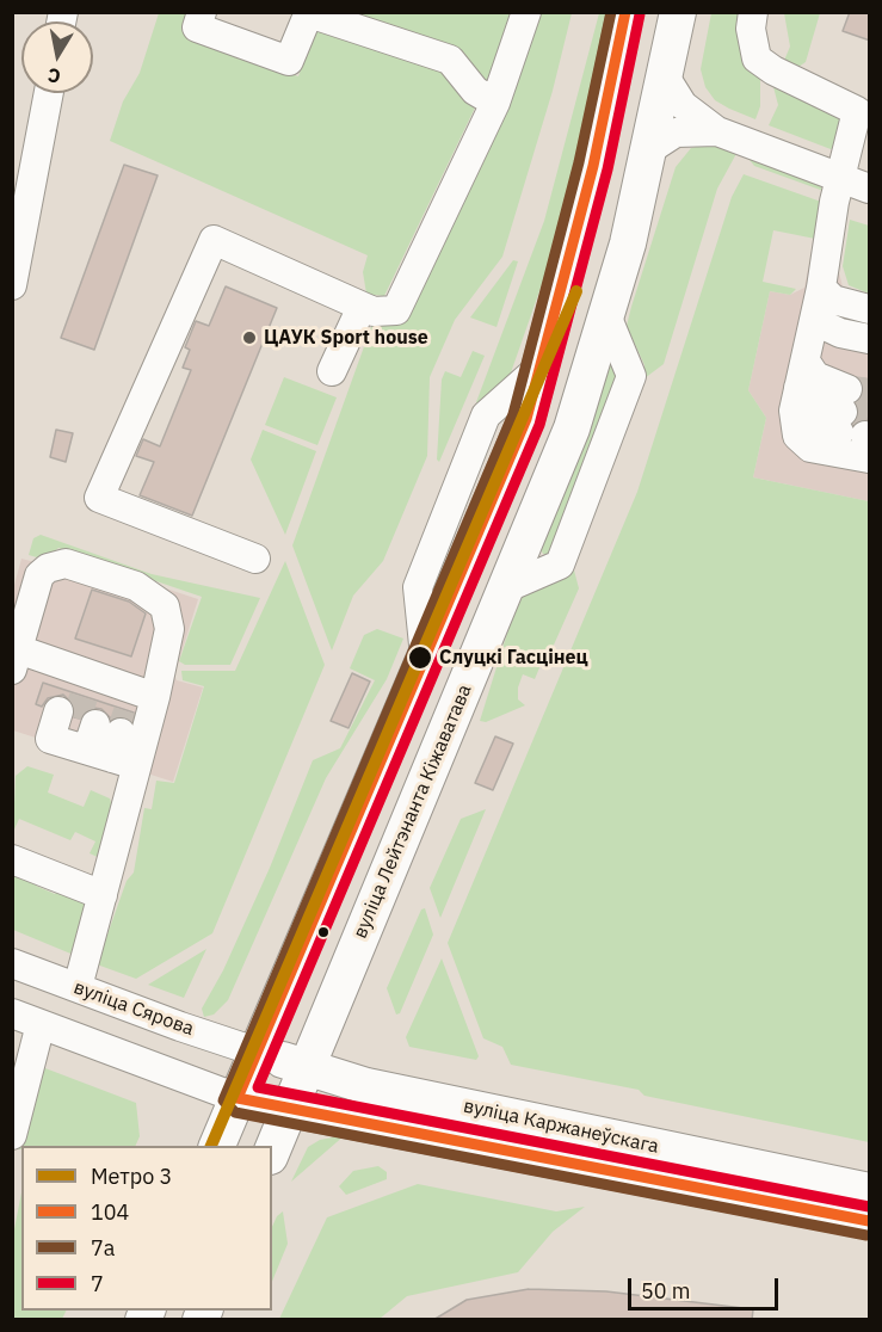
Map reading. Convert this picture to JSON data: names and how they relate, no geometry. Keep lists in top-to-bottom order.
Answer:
{
  "streets": {
    "main road": ["вуліца Лейтэнанта Кіжаватава", "вуліца Каржанеўскага"],
    "street": ["вуліца Сярова"]
  },
  "crossings": [
    ["вуліца Лейтэнанта Кіжаватава", "вуліца Каржанеўскага"],
    ["вуліца Сярова", "вуліца Каржанеўскага"]
  ],
  "places": ["ЦАУК Sport house", "Слуцкі Гасцінец"],
  "lines": [
    "transit line 104",
    "transit line 7а",
    "transit line 7",
    "metro line 3"
  ],
  "legend": [
    "Метро 3",
    "104",
    "7а",
    "7"
  ],
  "scale_bar": "50 m",
  "north": "bottom"
}
